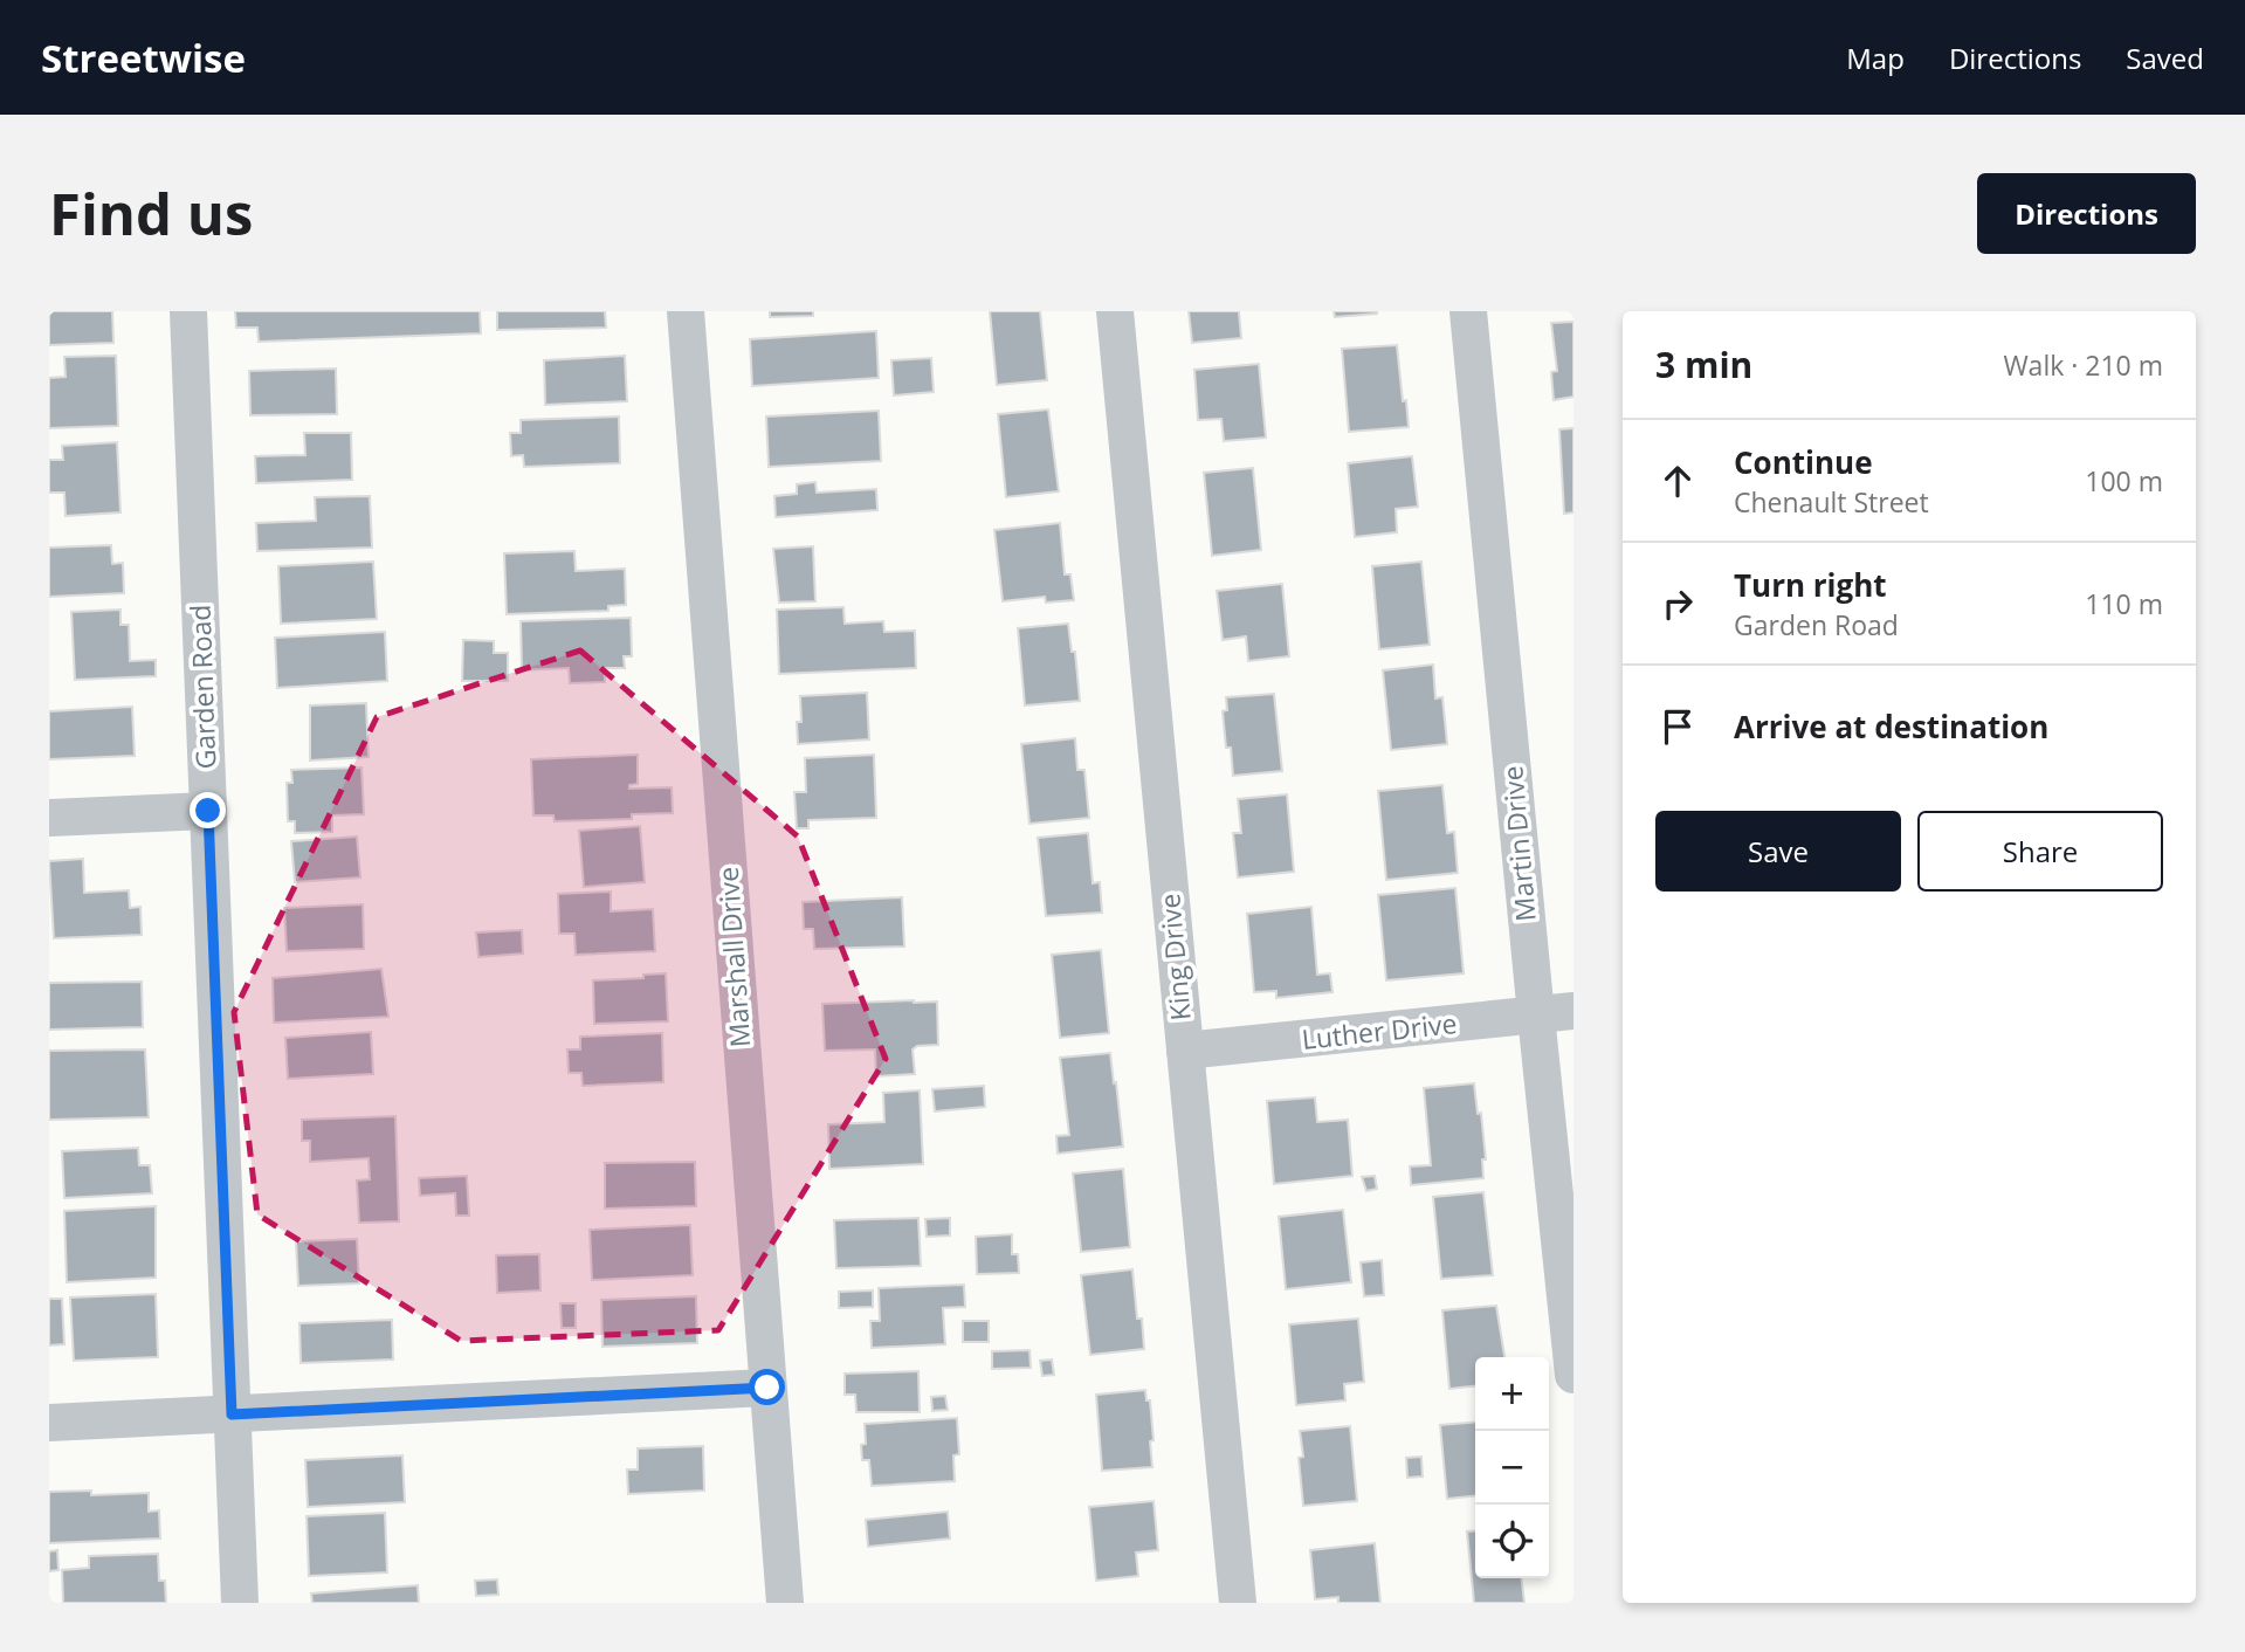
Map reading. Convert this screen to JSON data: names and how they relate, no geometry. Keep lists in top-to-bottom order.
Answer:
{
  "streets": {
    "street": [
      "Garden Road",
      "Martin Drive",
      "Marshall Drive",
      "King Drive",
      "Luther Drive"
    ]
  },
  "crossings": [
    ["Martin Drive", "Luther Drive"],
    ["King Drive", "Luther Drive"]
  ],
  "page": {
    "header": "Streetwise",
    "nav": ["Map", "Directions", "Saved"],
    "buttons": [
      "Directions",
      ["Save", "Share"]
    ],
    "title": "Find us",
    "heading": ["3 min", "Walk · 210 m"],
    "list": [
      ["Continue", "Chenault Street", "100 m"],
      ["Turn right", "Garden Road", "110 m"],
      "Arrive at destination"
    ],
    "map_buttons": ["+", "−"]
  }
}
